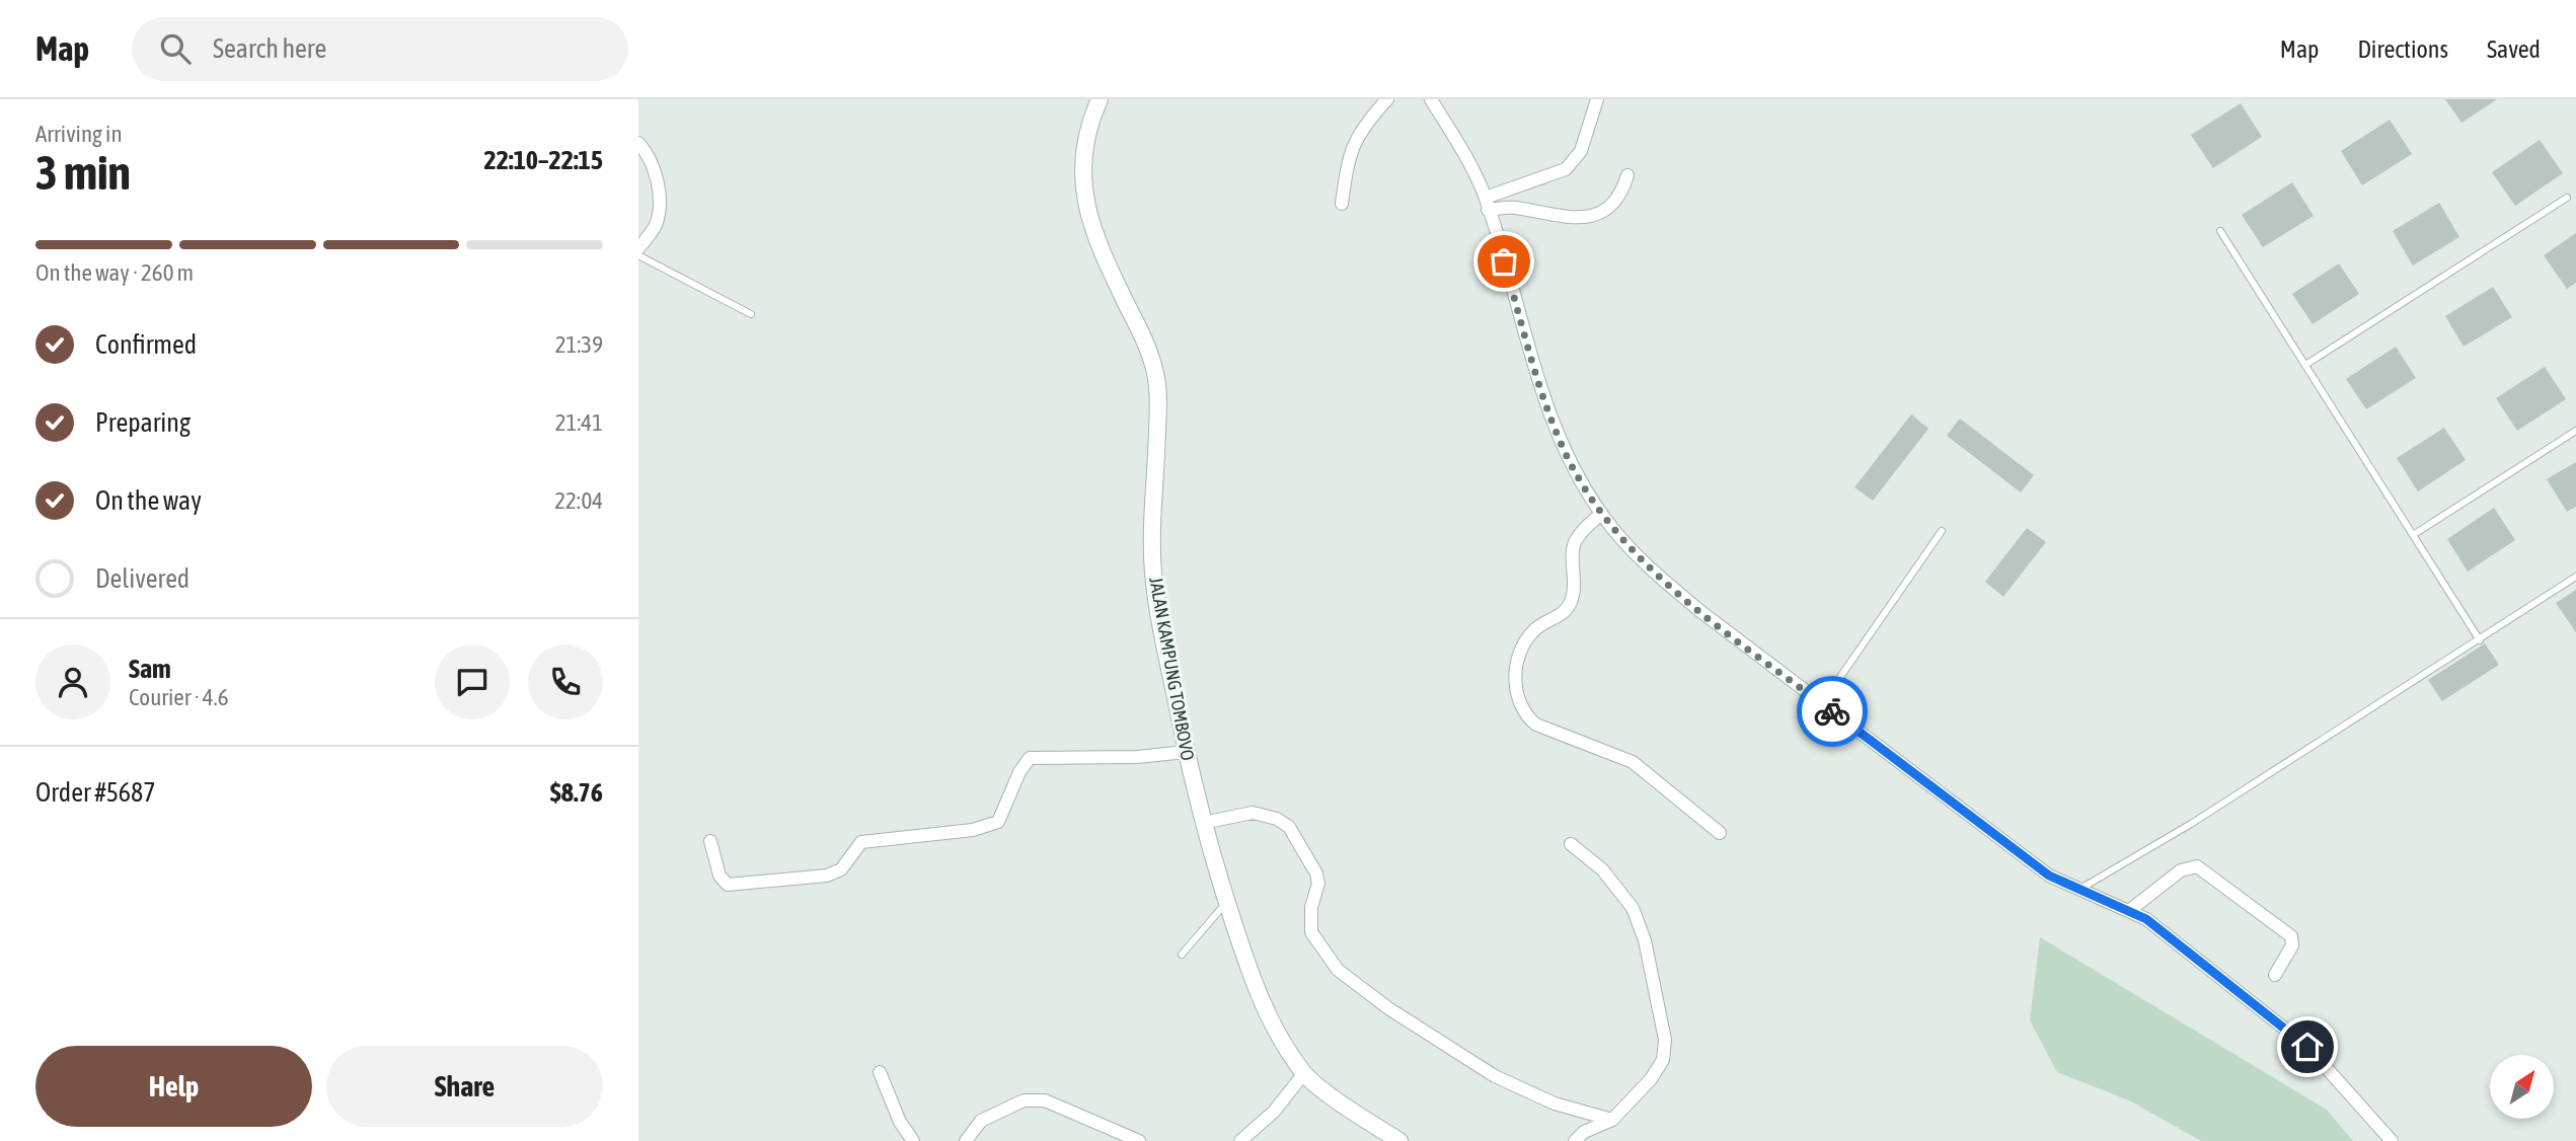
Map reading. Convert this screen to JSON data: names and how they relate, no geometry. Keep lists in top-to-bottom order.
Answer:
{
  "streets": {
    "street": ["JALAN KAMPUNG TOMBOVO"]
  },
  "north": "top right",
  "page": {
    "header": "Map",
    "search": "Search here",
    "nav": ["Map", "Directions", "Saved"],
    "heading": ["3 min", "Arriving in", "22:10–22:15"],
    "panel": [
      "Sam",
      "Courier · 4.6",
      "Order #5687",
      "$8.76"
    ],
    "bar": "On the way · 260 m",
    "list": [
      ["Confirmed", "21:39"],
      ["Preparing", "21:41"],
      ["On the way", "22:04"],
      "Delivered"
    ],
    "buttons": ["Help", "Share"]
  }
}
